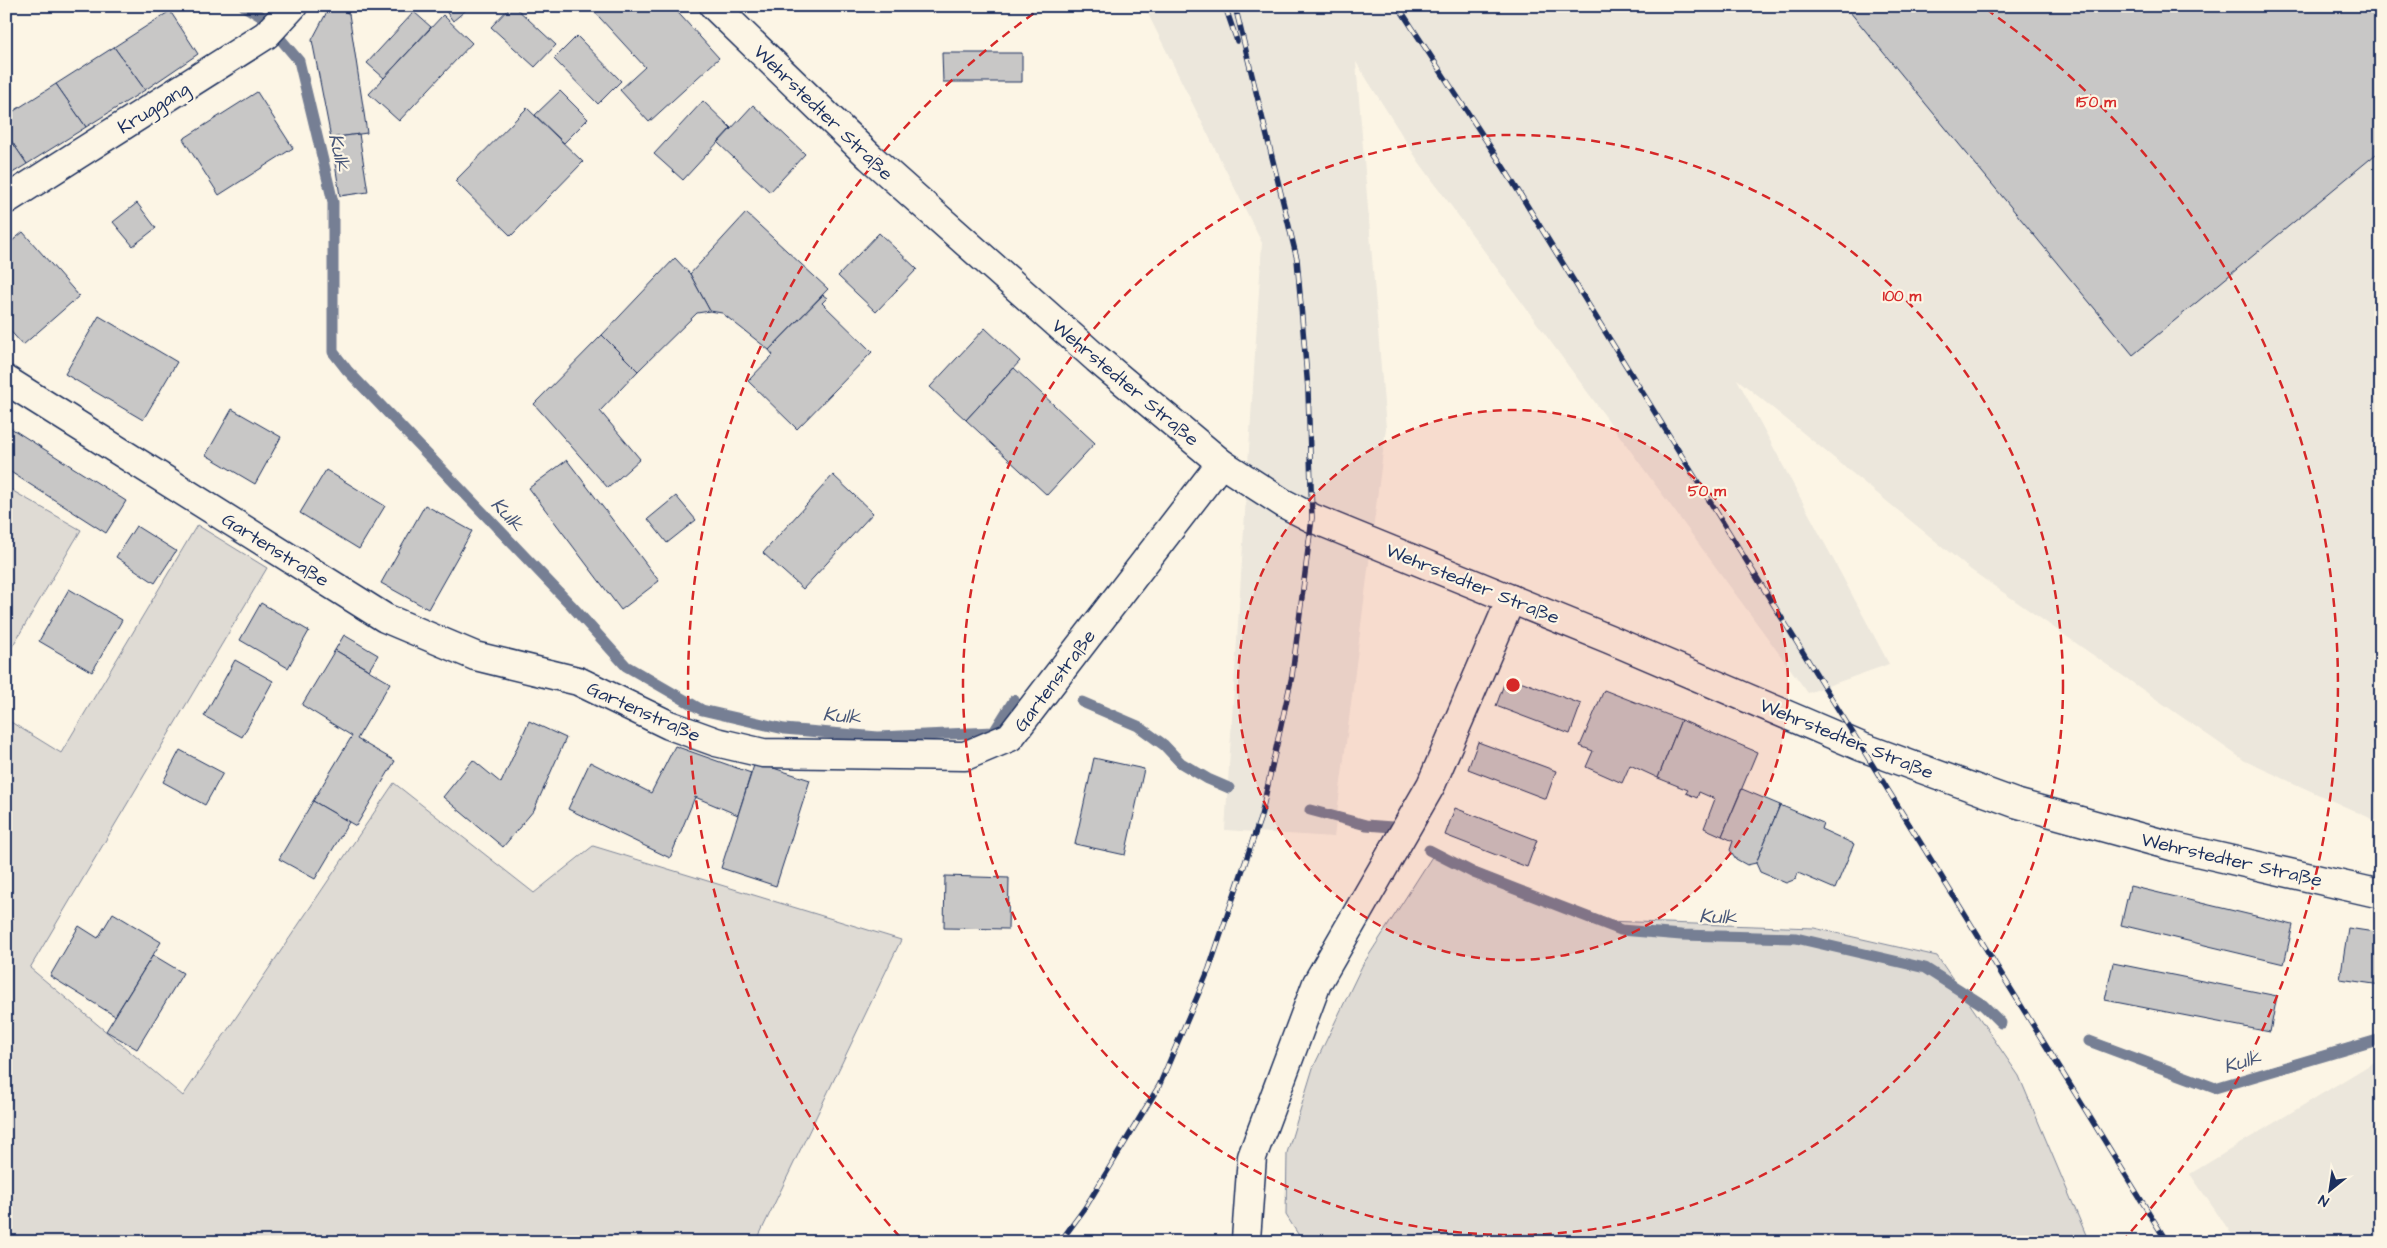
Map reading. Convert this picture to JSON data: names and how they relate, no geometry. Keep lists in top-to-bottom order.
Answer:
{
  "streets": {
    "street": ["Kruggang", "Wehrstedter Straße", "Gartenstraße"]
  },
  "crossings": [
    ["Wehrstedter Straße", "Gartenstraße"]
  ],
  "water": ["Kulk"],
  "north": "bottom left",
  "rings": ["150 m", "100 m", "50 m"]
}
